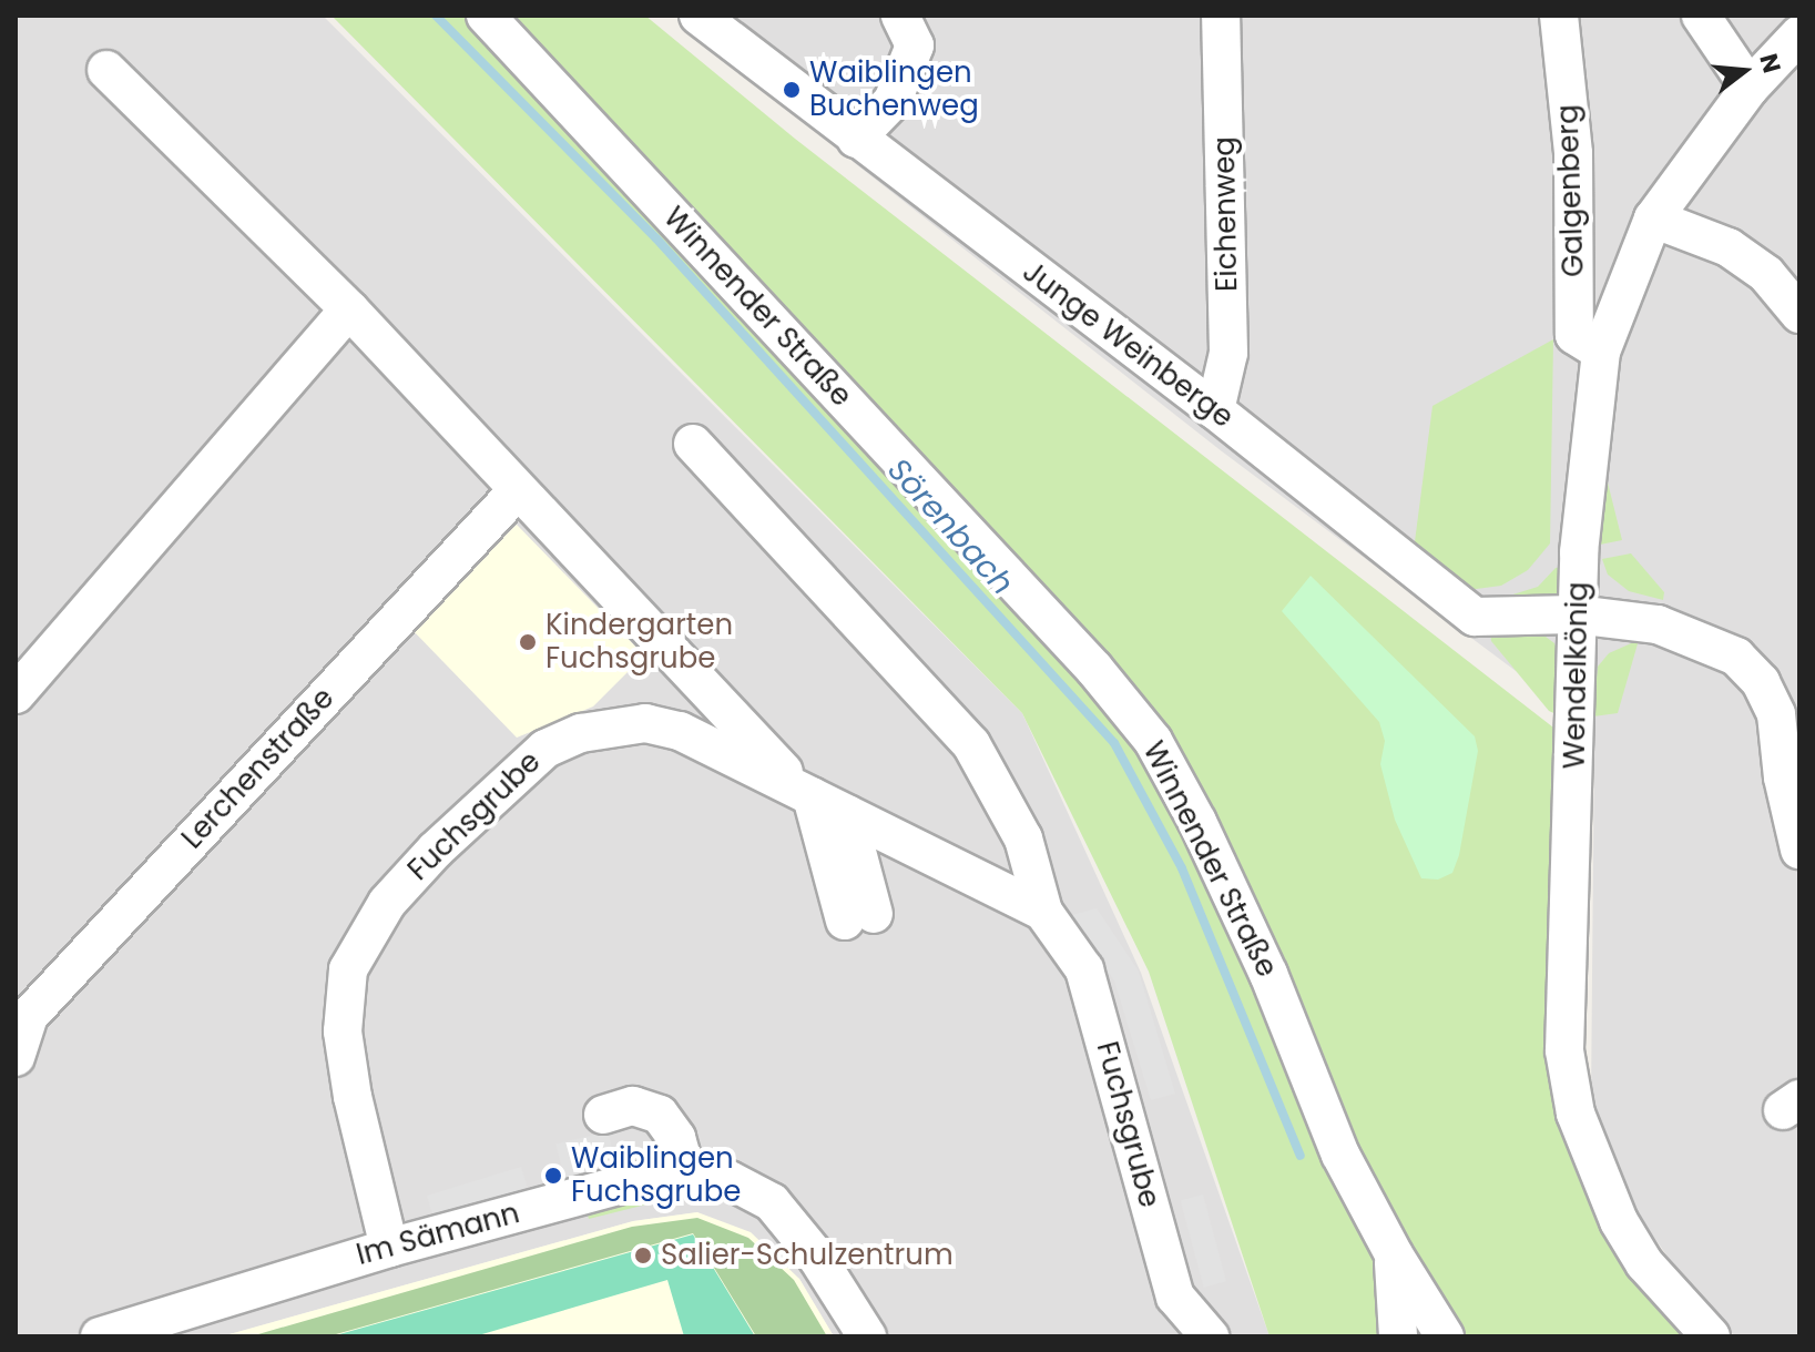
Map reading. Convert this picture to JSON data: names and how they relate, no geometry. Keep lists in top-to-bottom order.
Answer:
{
  "streets": {
    "street": [
      "Galgenberg",
      "Eichenweg",
      "Winnender Straße",
      "Junge Weinberge",
      "Wendelkönig",
      "Lerchenstraße",
      "Fuchsgrube",
      "Im Sämann"
    ]
  },
  "crossings": [
    ["Galgenberg", "Wendelkönig"],
    ["Eichenweg", "Junge Weinberge"],
    ["Junge Weinberge", "Wendelkönig"],
    ["Fuchsgrube", "Im Sämann"]
  ],
  "water": ["Sörenbach"],
  "places": [
    "Waiblingen Buchenweg",
    "Kindergarten Fuchsgrube",
    "Waiblingen Fuchsgrube",
    "Salier-Schulzentrum"
  ],
  "north": "right"
}
